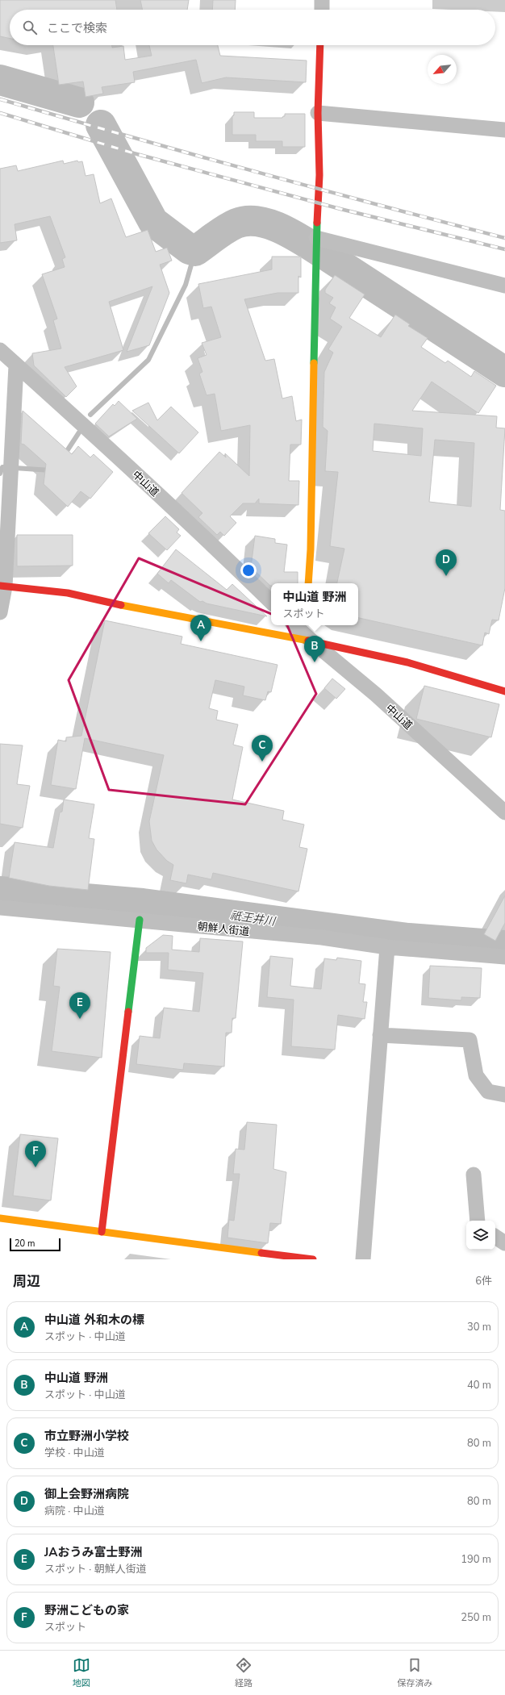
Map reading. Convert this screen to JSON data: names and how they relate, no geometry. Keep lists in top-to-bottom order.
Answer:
{
  "streets": {
    "street": ["中山道", "朝鮮人街道"]
  },
  "water": ["祇王井川"],
  "scale_bar": "20 m",
  "north": "bottom left",
  "page": {
    "search": "ここで検索",
    "pins": [
      "D",
      "A",
      "B",
      "C",
      "E",
      "F"
    ],
    "popup": ["中山道 野洲", "スポット"],
    "scale": "20 m",
    "heading": ["周辺", "6件"],
    "list": [
      {
        "mark": "A",
        "name": "中山道 外和木の標",
        "note": "スポット · 中山道",
        "value": "30 m"
      },
      {
        "mark": "B",
        "name": "中山道 野洲",
        "note": "スポット · 中山道",
        "value": "40 m"
      },
      {
        "mark": "C",
        "name": "市立野洲小学校",
        "note": "学校 · 中山道",
        "value": "80 m"
      },
      {
        "mark": "D",
        "name": "御上会野洲病院",
        "note": "病院 · 中山道",
        "value": "80 m"
      },
      {
        "mark": "E",
        "name": "JAおうみ富士野洲",
        "note": "スポット · 朝鮮人街道",
        "value": "190 m"
      },
      {
        "mark": "F",
        "name": "野洲こどもの家",
        "note": "スポット",
        "value": "250 m"
      }
    ],
    "nav": ["地図", "経路", "保存済み"]
  }
}
